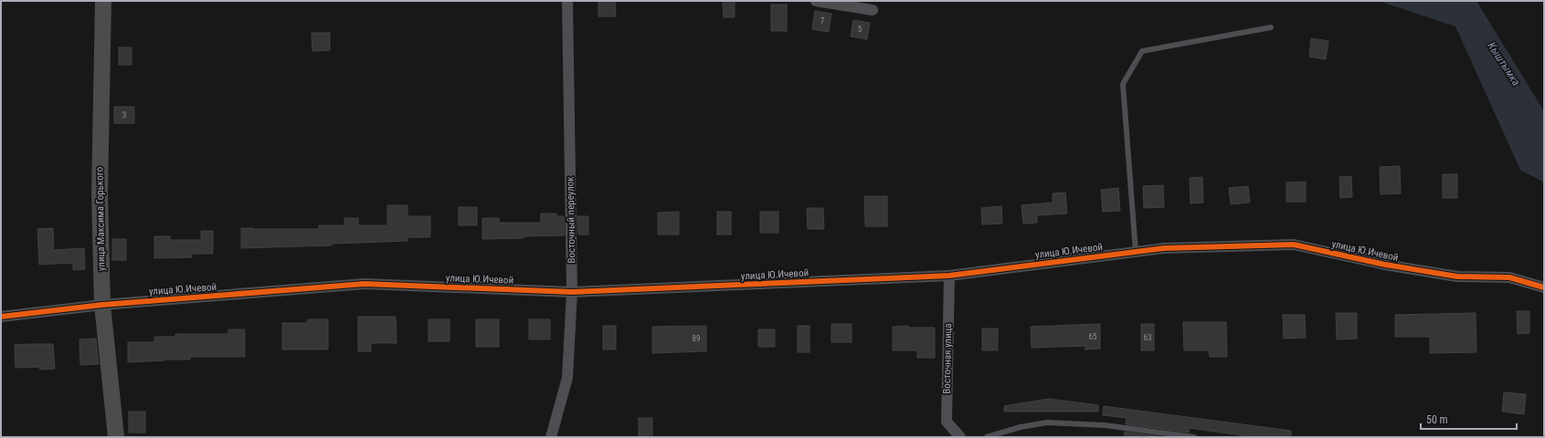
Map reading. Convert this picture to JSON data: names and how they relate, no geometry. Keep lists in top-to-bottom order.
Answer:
{
  "streets": {
    "street": [
      "улица Максима Горького",
      "Восточный переулок",
      "улица Ю.Ичевой",
      "Восточная улица"
    ]
  },
  "crossings": [
    ["улица Максима Горького", "улица Ю.Ичевой"],
    ["Восточный переулок", "улица Ю.Ичевой"],
    ["улица Ю.Ичевой", "Восточная улица"]
  ],
  "water": ["Кыштымка"],
  "house_numbers": [
    "7",
    "5",
    "3",
    "65",
    "63",
    "89"
  ],
  "scale_bar": "50 m"
}
